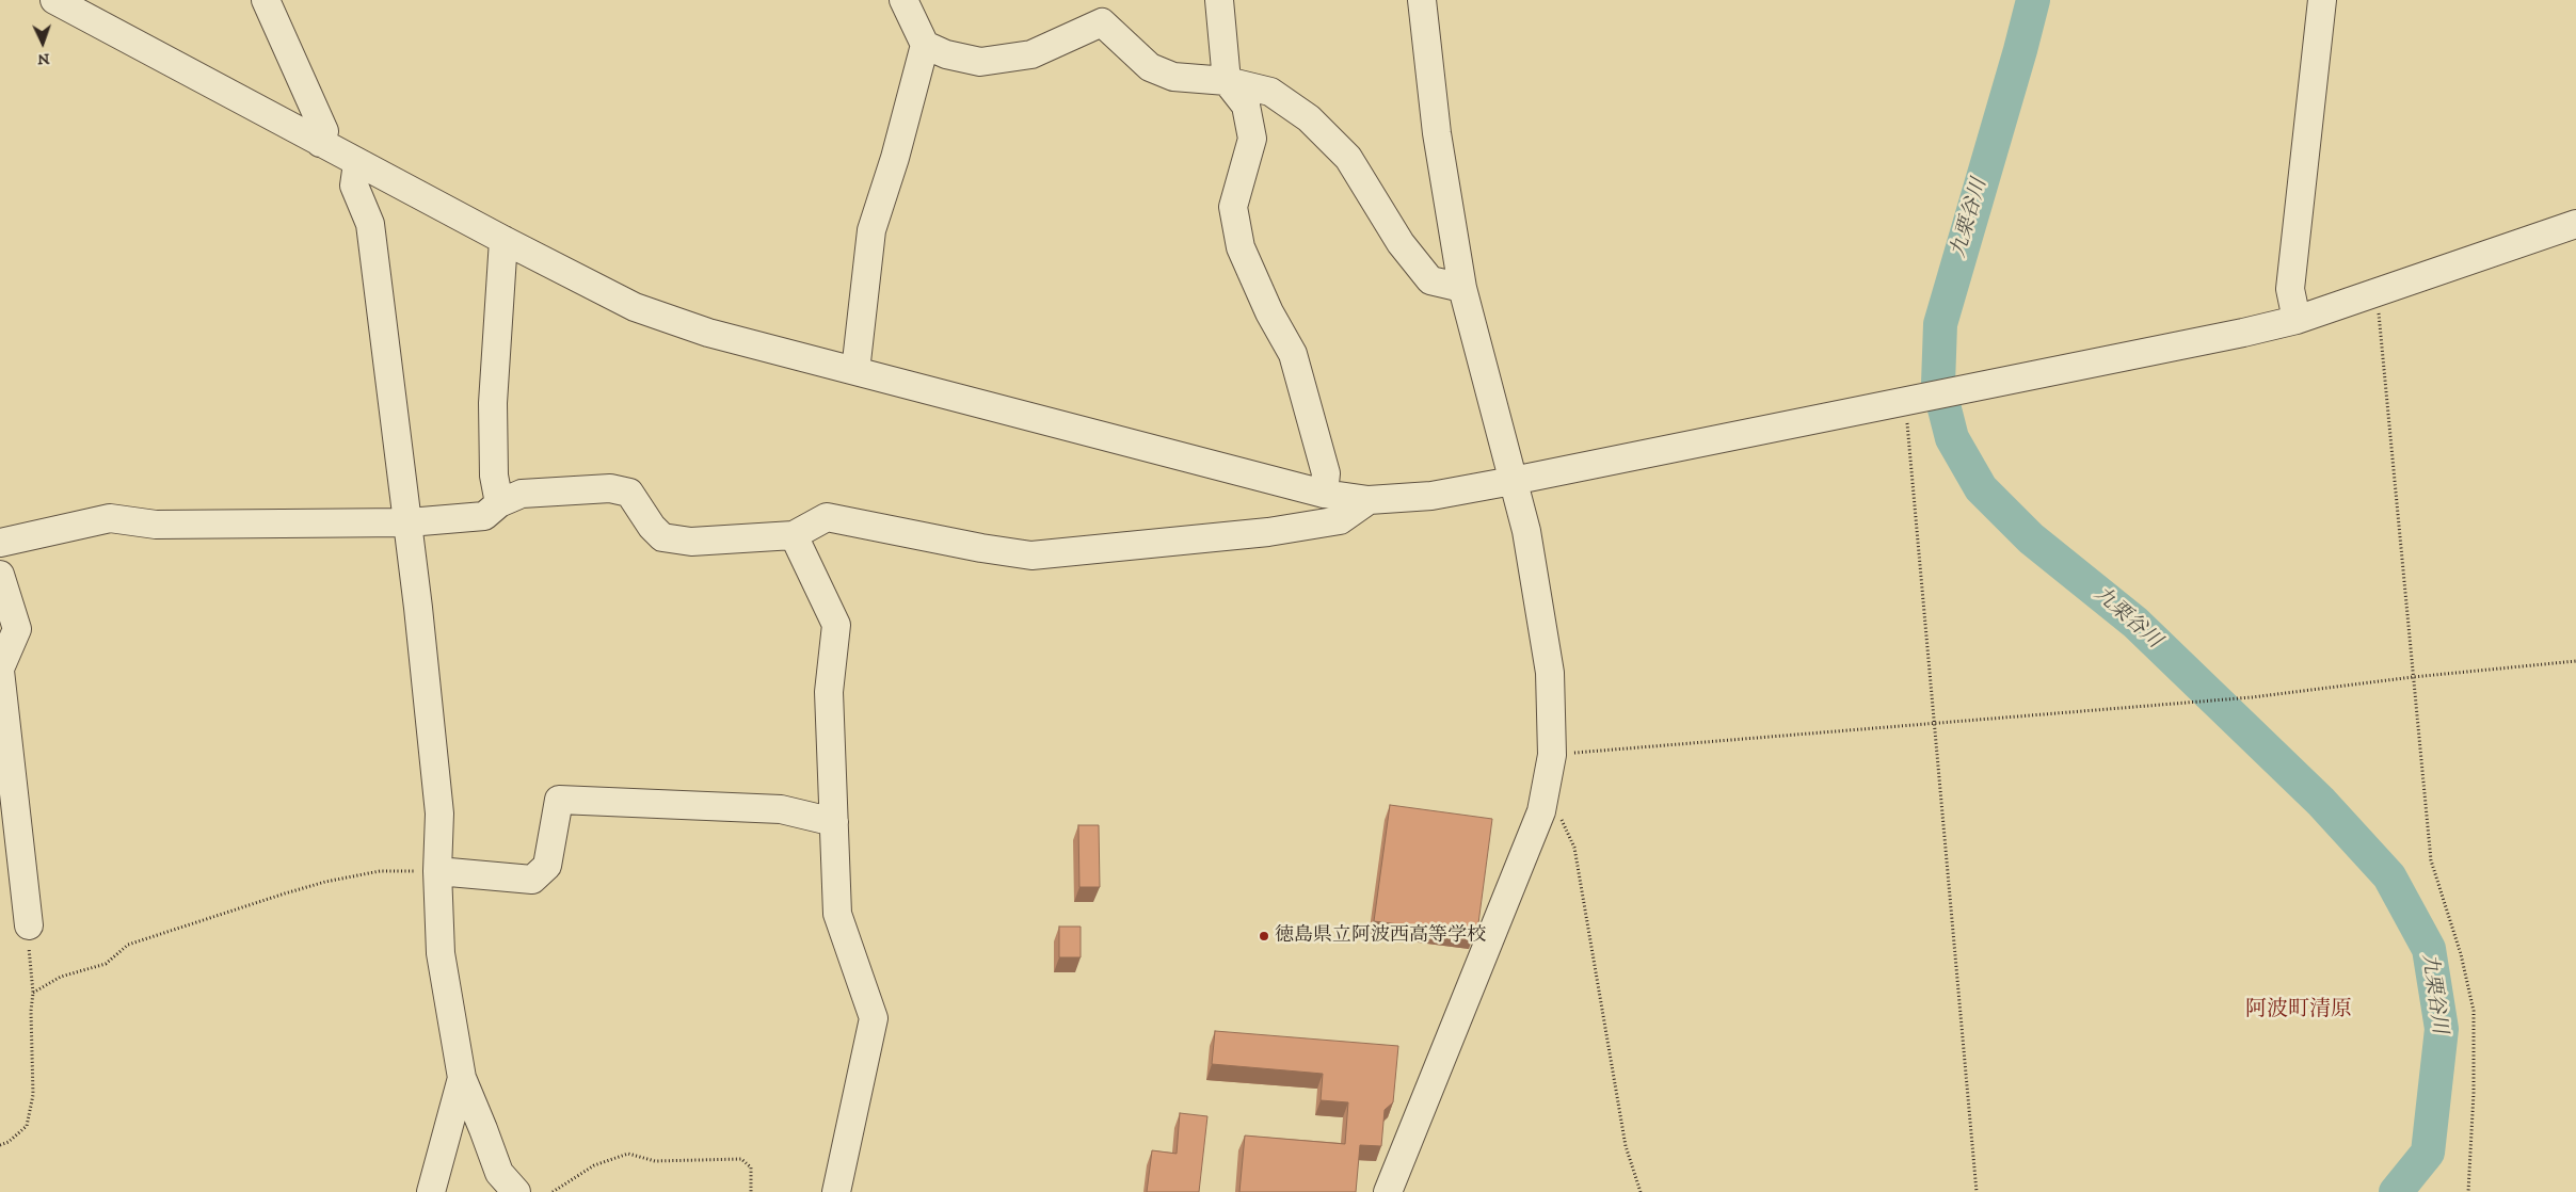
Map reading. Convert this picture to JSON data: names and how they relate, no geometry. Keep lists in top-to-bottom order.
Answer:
{
  "districts": ["阿波町清原"],
  "water": ["九栗谷川"],
  "places": ["徳島県立阿波西高等学校"],
  "north": "bottom"
}
